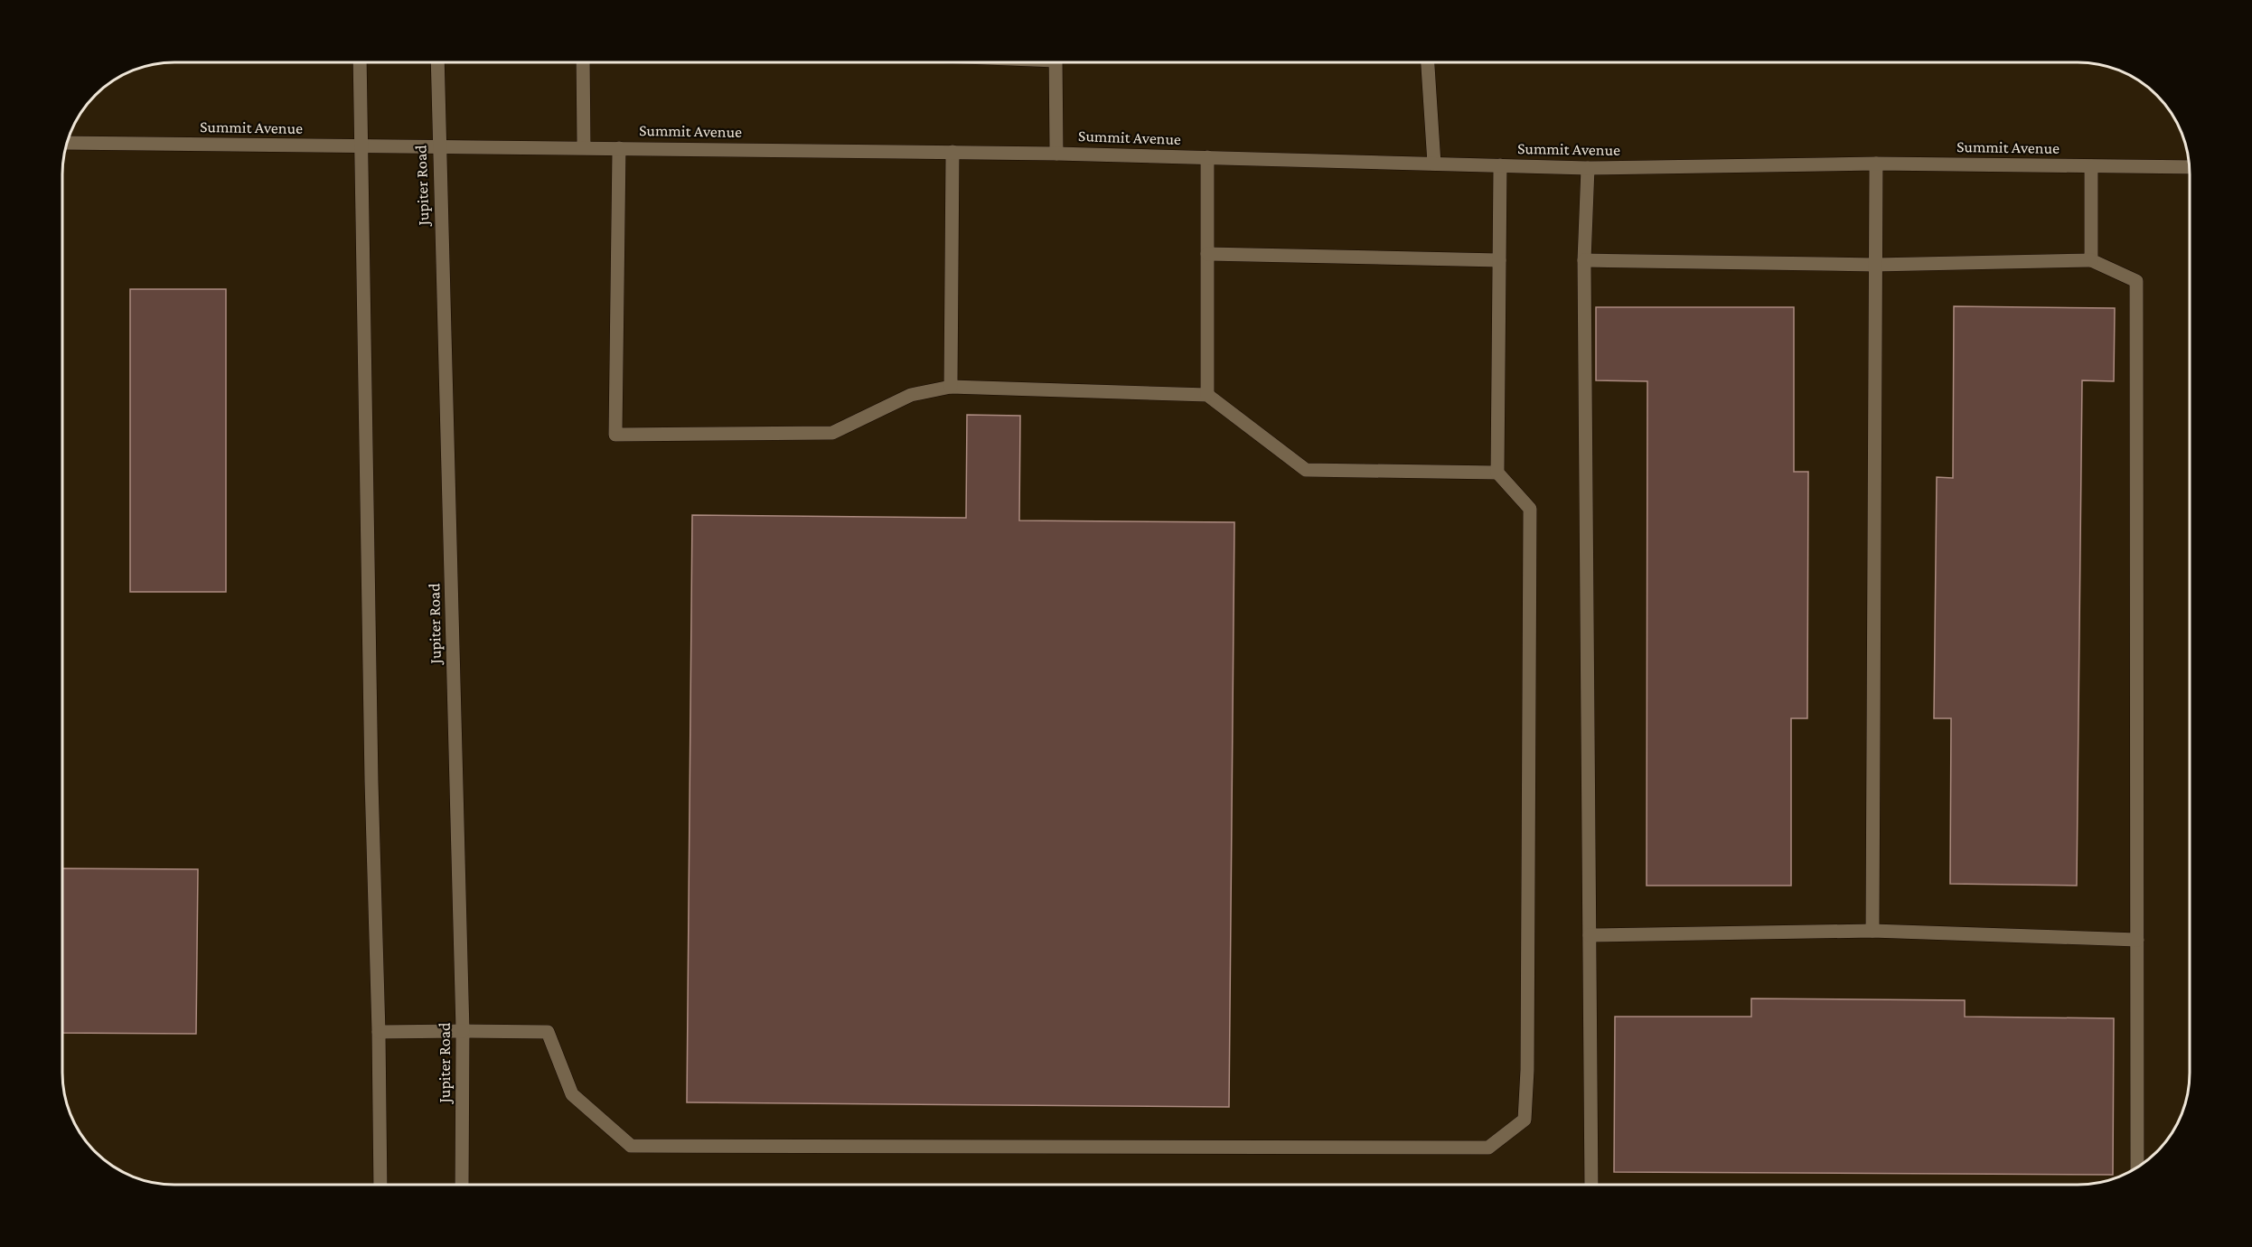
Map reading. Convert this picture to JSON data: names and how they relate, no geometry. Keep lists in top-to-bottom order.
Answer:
{
  "streets": {
    "main road": ["Summit Avenue", "Jupiter Road"]
  },
  "crossings": [
    ["Summit Avenue", "Jupiter Road"]
  ]
}
